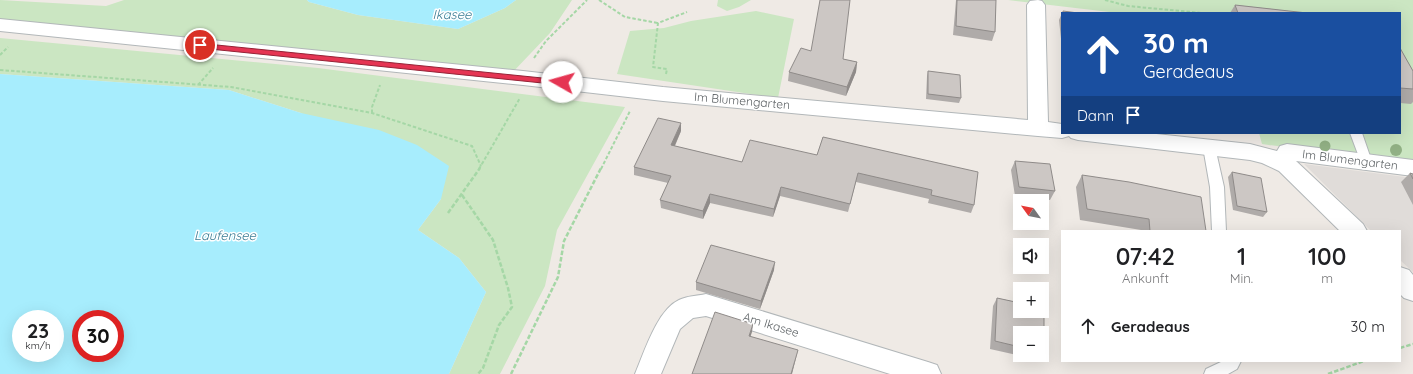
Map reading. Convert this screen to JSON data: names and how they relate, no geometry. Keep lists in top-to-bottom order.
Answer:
{
  "streets": {
    "street": ["Im Blumengarten", "Am Ikasee"]
  },
  "water": ["Ikasee", "Laufensee"],
  "north": "top left",
  "page": {
    "turn": ["30 m", "Geradeaus"],
    "then": "Dann",
    "map_buttons": ["+", "−"],
    "eta": [
      "07:42",
      "Ankunft",
      "1",
      "Min.",
      "100",
      "m"
    ],
    "list": [
      {
        "name": "Geradeaus",
        "value": "30 m"
      }
    ],
    "speed": "23 km/h",
    "limit": "30"
  }
}
